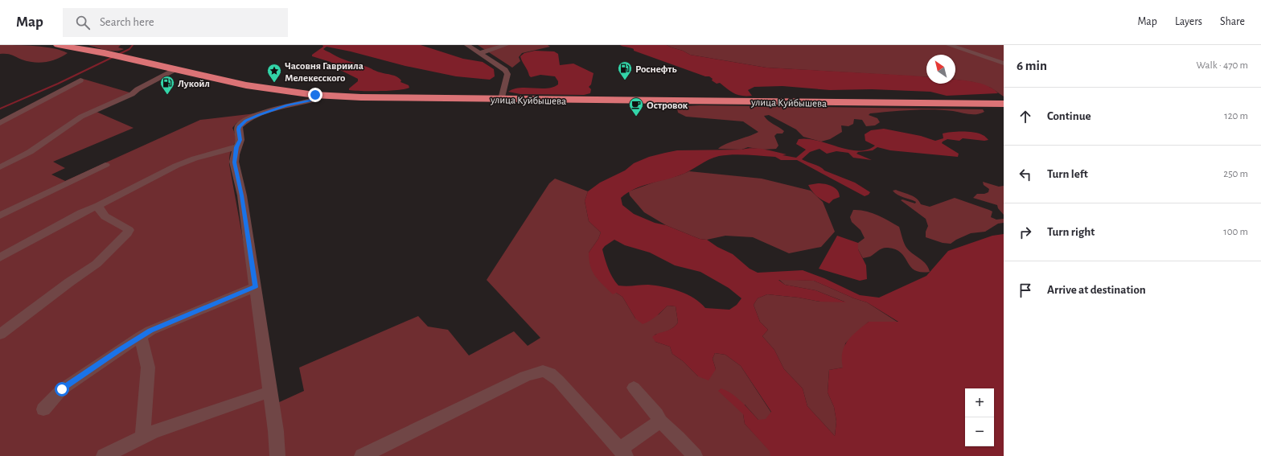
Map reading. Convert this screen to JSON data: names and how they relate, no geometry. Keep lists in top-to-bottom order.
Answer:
{
  "streets": {
    "highway": ["улица Куйбышева"]
  },
  "places": {
    "fuel station": ["Роснефть", "Лукойл"],
    "place": ["Часовня Гавриила Мелекесского"],
    "cafe": ["Островок"]
  },
  "north": "top left",
  "page": {
    "header": "Map",
    "search": "Search here",
    "nav": ["Map", "Layers", "Share"],
    "heading": ["6 min", "Walk · 470 m"],
    "list": [
      ["Continue", "120 m"],
      ["Turn left", "250 m"],
      ["Turn right", "100 m"],
      "Arrive at destination"
    ],
    "map_buttons": ["+", "−"]
  }
}
